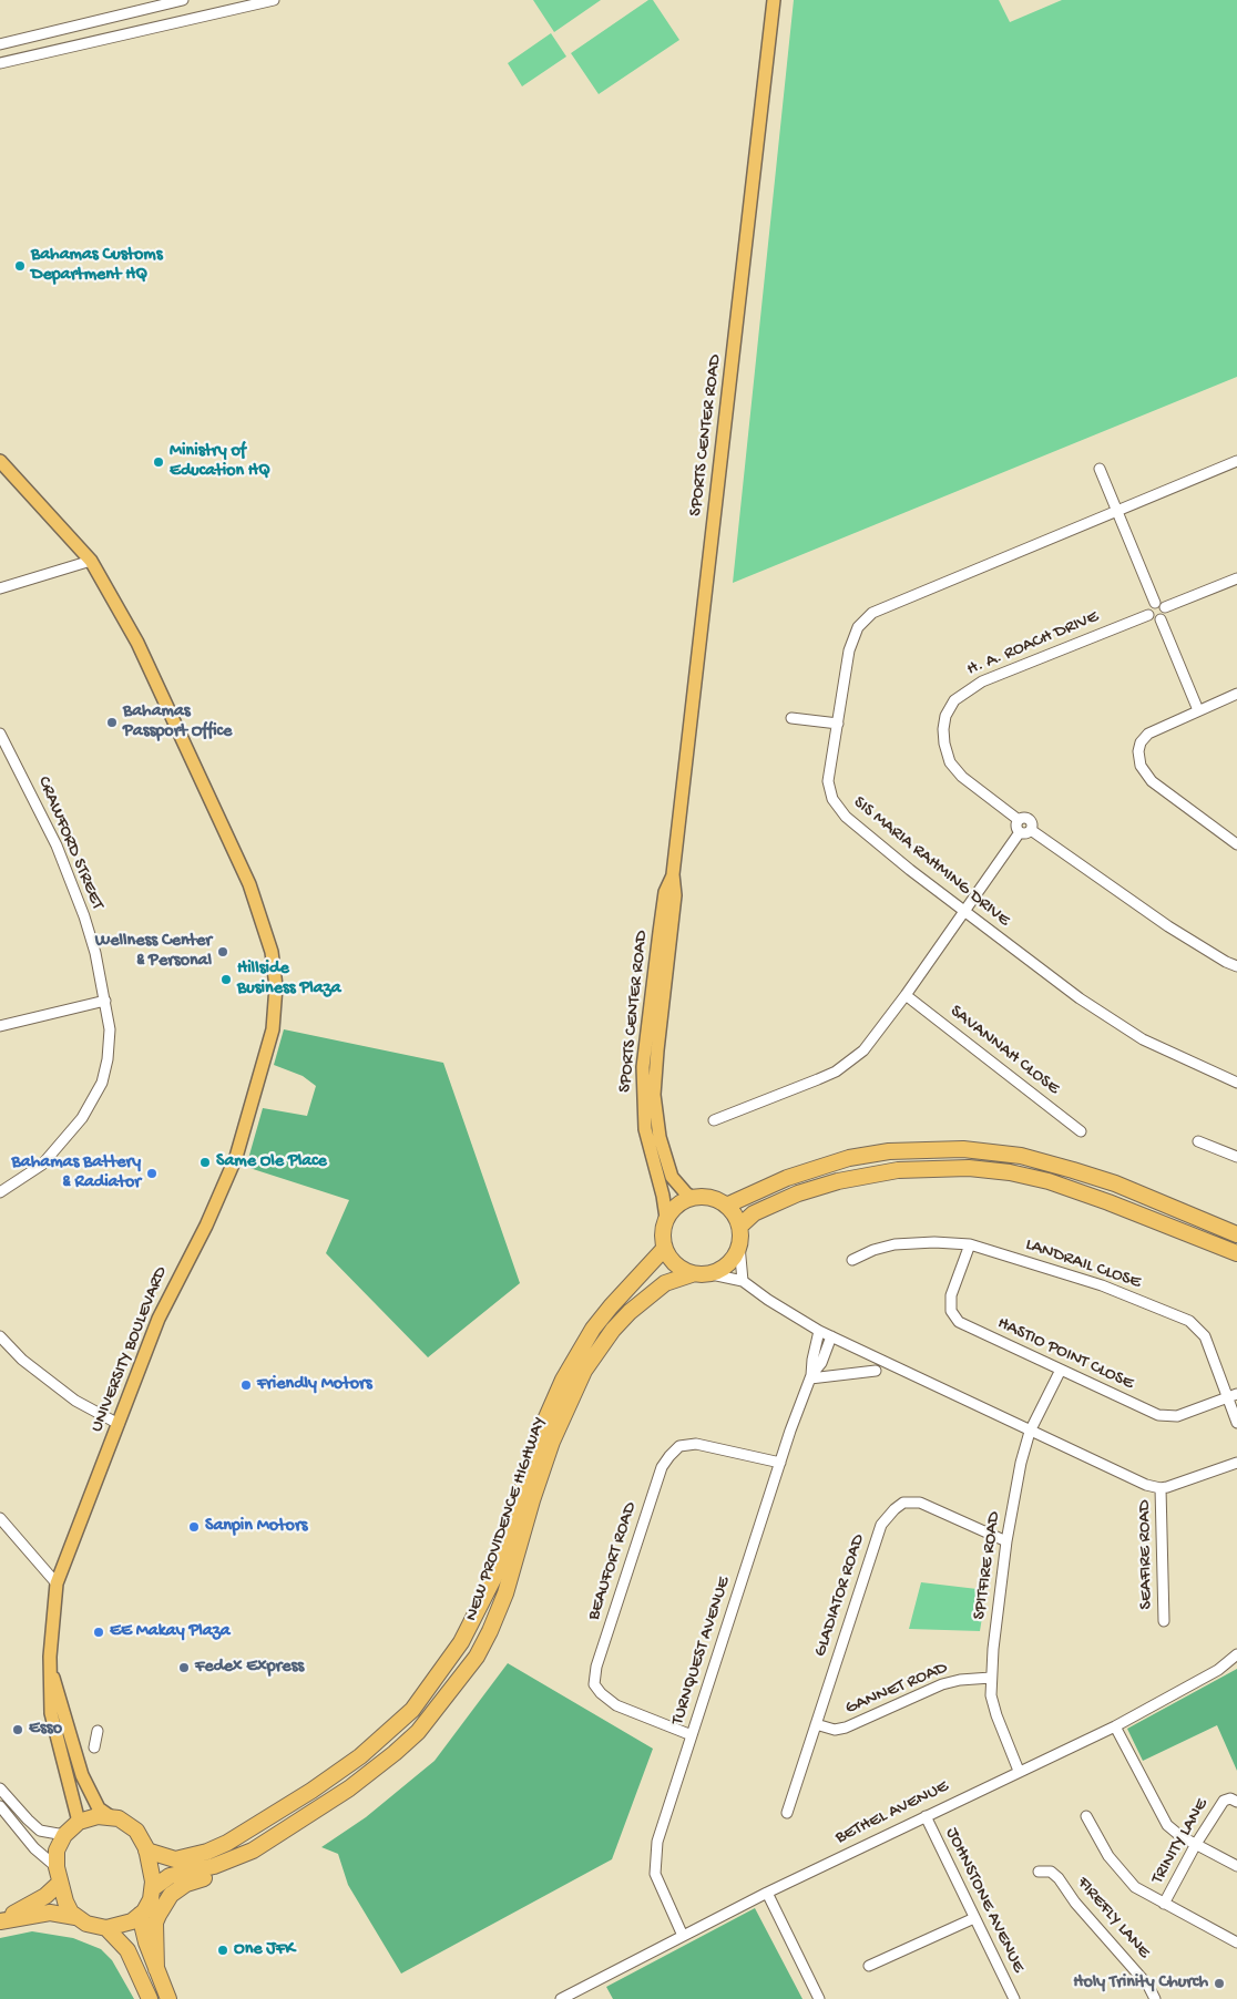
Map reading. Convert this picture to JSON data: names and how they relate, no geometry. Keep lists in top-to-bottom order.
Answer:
{
  "streets": {
    "highway": ["NEW PROVIDENCE HIGHWAY"],
    "main road": ["SPORTS CENTER ROAD", "UNIVERSITY BOULEVARD"],
    "street": [
      "H. A. ROACH DRIVE",
      "CRAWFORD STREET",
      "SIS MARIA RAHMING DRIVE",
      "SAVANNAH CLOSE",
      "LANDRAIL CLOSE",
      "HASTIO POINT CLOSE",
      "SEAFIRE ROAD",
      "BEAUFORT ROAD",
      "SPITFIRE ROAD",
      "GLADIATOR ROAD",
      "TURNQUEST AVENUE",
      "GANNET ROAD",
      "BETHEL AVENUE",
      "TRINITY LANE",
      "JOHNSTONE AVENUE",
      "FIREFLY LANE"
    ]
  },
  "crossings": [
    ["SPORTS CENTER ROAD", "NEW PROVIDENCE HIGHWAY"],
    ["LANDRAIL CLOSE", "HASTIO POINT CLOSE"],
    ["UNIVERSITY BOULEVARD", "NEW PROVIDENCE HIGHWAY"],
    ["HASTIO POINT CLOSE", "SPITFIRE ROAD"],
    ["BEAUFORT ROAD", "TURNQUEST AVENUE"],
    ["SPITFIRE ROAD", "GLADIATOR ROAD"],
    ["SPITFIRE ROAD", "GANNET ROAD"],
    ["SPITFIRE ROAD", "BETHEL AVENUE"],
    ["GLADIATOR ROAD", "GANNET ROAD"],
    ["TURNQUEST AVENUE", "BETHEL AVENUE"],
    ["BETHEL AVENUE", "JOHNSTONE AVENUE"]
  ],
  "places": [
    "Bahamas Customs Department HQ",
    "Ministry of Education HQ",
    "Bahamas Passport Office",
    "Wellness Center & Personal",
    "Hillside Business Plaza",
    "Same Ole Place",
    "Bahamas Battery & Radiator",
    "Friendly Motors",
    "Sanpin Motors",
    "EE Makay Plaza",
    "Fedex Express",
    "Esso",
    "One JFK",
    "Holy Trinity Church"
  ]
}
